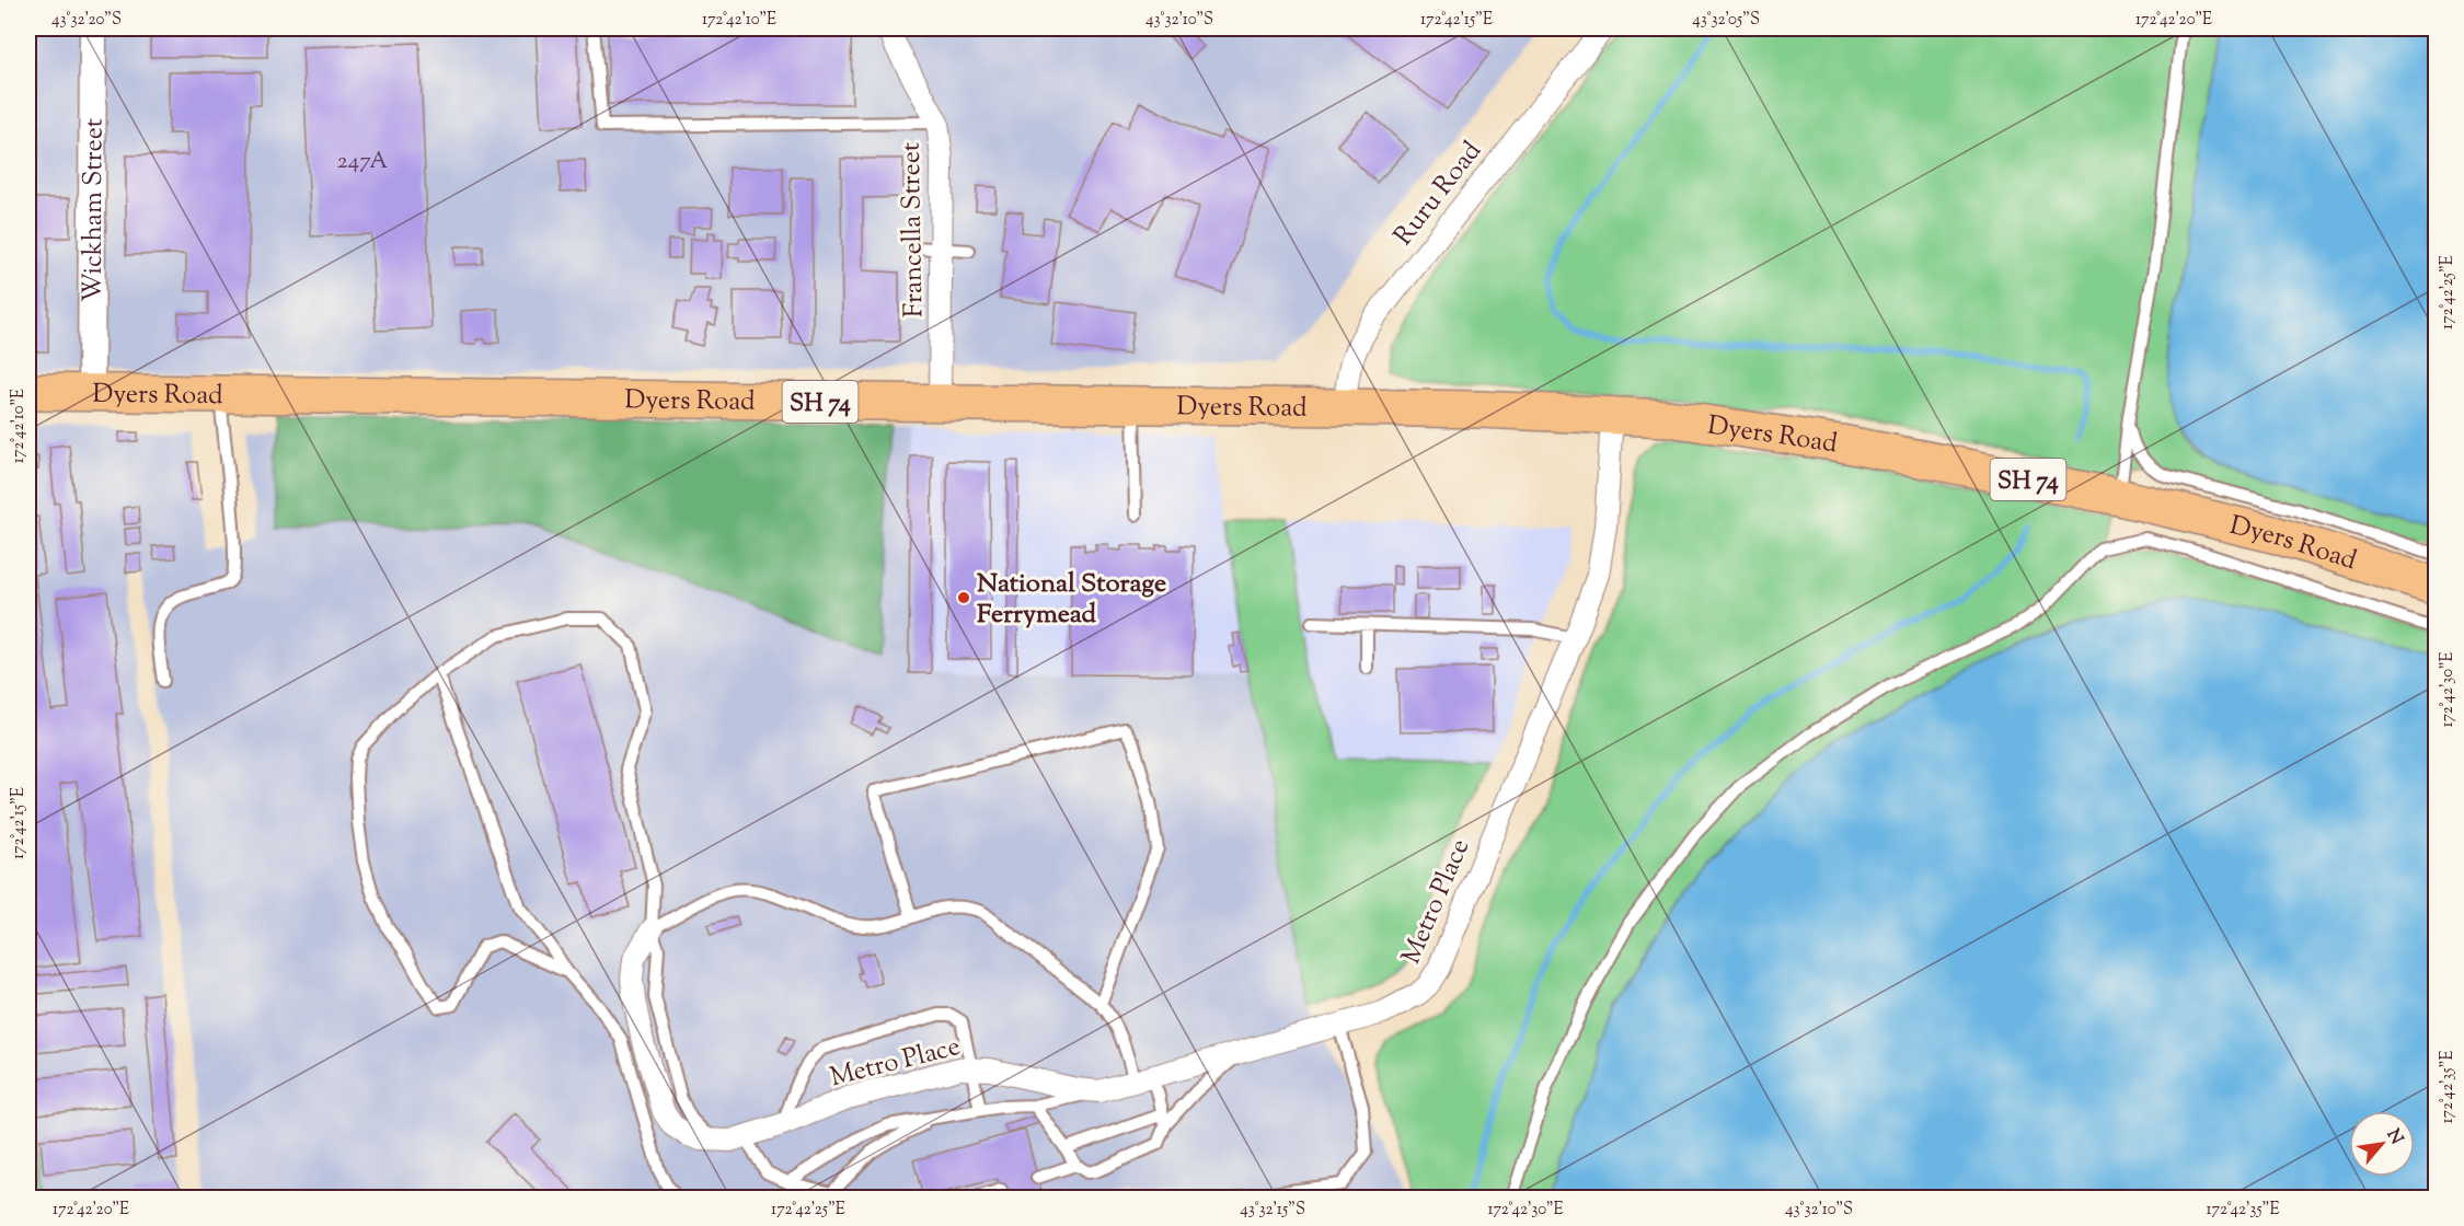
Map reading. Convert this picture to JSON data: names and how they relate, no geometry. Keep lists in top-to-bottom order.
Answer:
{
  "streets": {
    "highway": ["Dyers Road", "SH 74"],
    "street": [
      "Ruru Road",
      "Wickham Street",
      "Francella Street",
      "Metro Place"
    ]
  },
  "crossings": [
    ["Ruru Road", "Dyers Road"],
    ["Wickham Street", "Dyers Road"],
    ["Francella Street", "Dyers Road"],
    ["Dyers Road", "Metro Place"]
  ],
  "places": ["National Storage Ferrymead"],
  "house_numbers": ["247A"],
  "north": "top right",
  "coordinates": [
    "43°32'20\"S",
    "172°42'10\"E",
    "43°32'10\"S",
    "172°42'15\"E",
    "43°32'05\"S",
    "172°42'20\"E",
    "172°42'25\"E",
    "172°42'30\"E",
    "172°42'35\"E",
    "43°32'15\"S"
  ]
}
